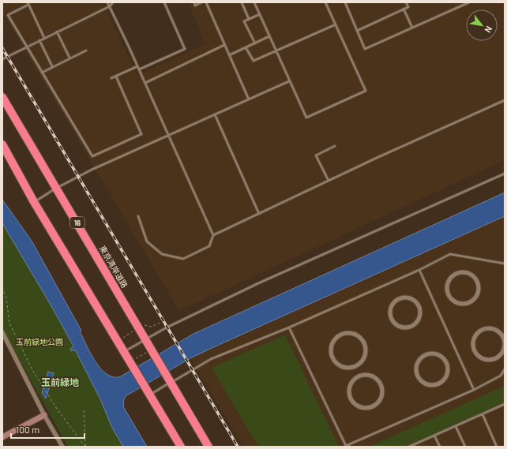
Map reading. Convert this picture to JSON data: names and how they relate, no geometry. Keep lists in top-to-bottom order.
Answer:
{
  "streets": {
    "highway": ["16", "東京湾岸道路"]
  },
  "districts": ["玉前緑地"],
  "parks": ["玉前緑地公園"],
  "scale_bar": "100 m",
  "north": "bottom right"
}
